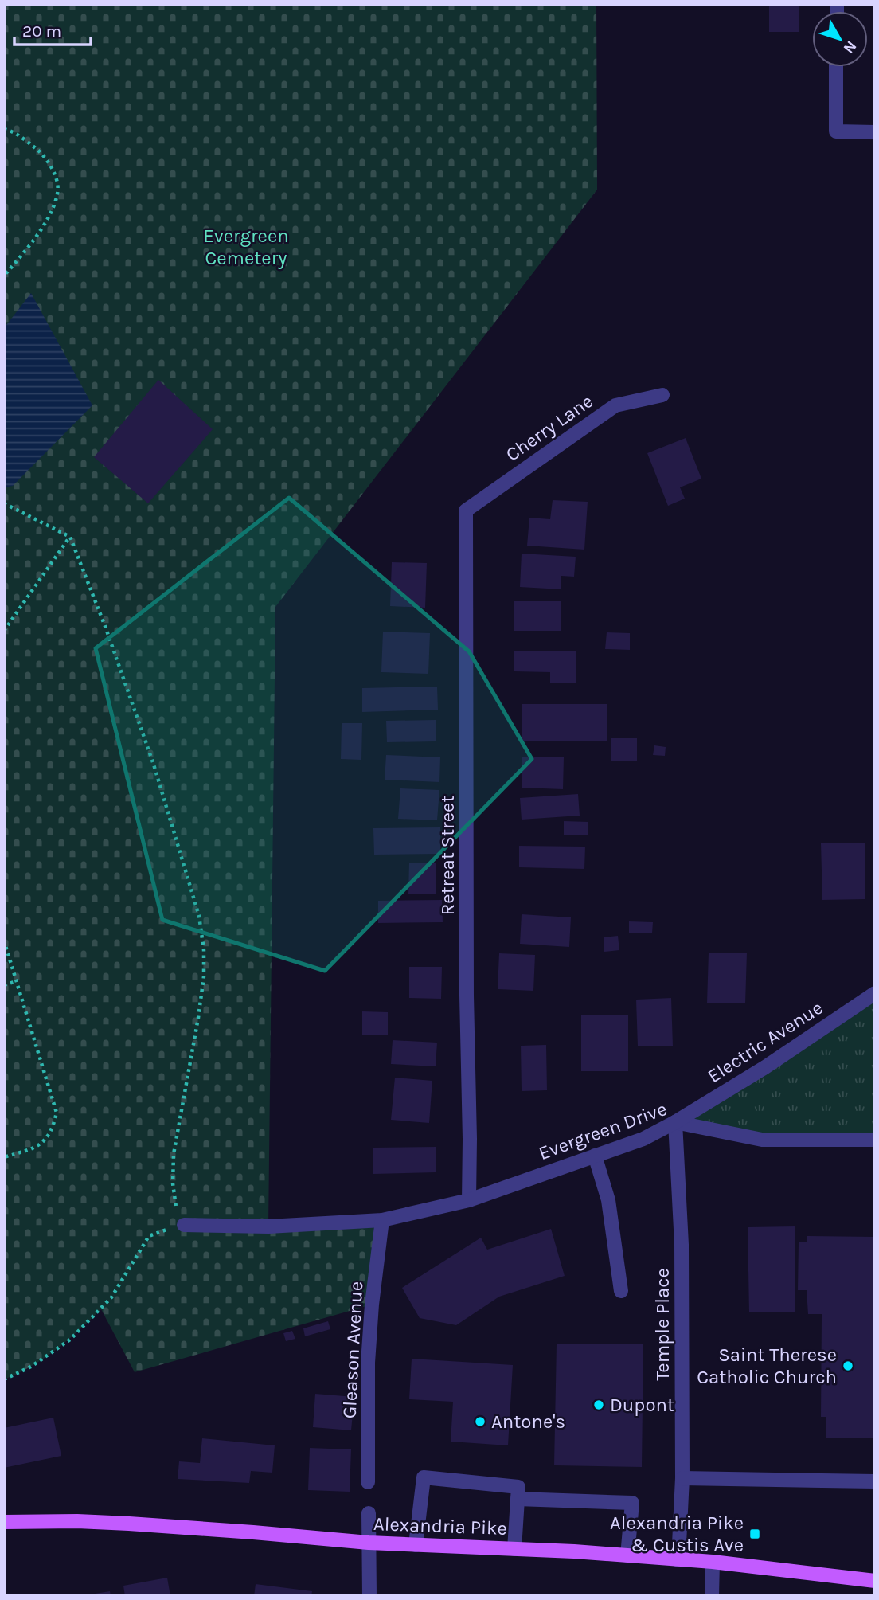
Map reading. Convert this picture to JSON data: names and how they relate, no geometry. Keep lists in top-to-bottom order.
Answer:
{
  "streets": {
    "main road": ["Alexandria Pike"],
    "street": [
      "Cherry Lane",
      "Retreat Street",
      "Electric Avenue",
      "Evergreen Drive",
      "Temple Place",
      "Gleason Avenue"
    ]
  },
  "crossings": [
    ["Cherry Lane", "Retreat Street"],
    ["Retreat Street", "Evergreen Drive"],
    ["Electric Avenue", "Evergreen Drive"],
    ["Electric Avenue", "Temple Place"],
    ["Evergreen Drive", "Temple Place"],
    ["Evergreen Drive", "Gleason Avenue"],
    ["Temple Place", "Alexandria Pike"]
  ],
  "parks": ["Evergreen Cemetery"],
  "places": {
    "other": ["Saint Therese Catholic Church", "Dupont", "Antone's"],
    "transit": ["Alexandria Pike & Custis Ave"]
  },
  "scale_bar": "20 m",
  "north": "bottom right"
}
